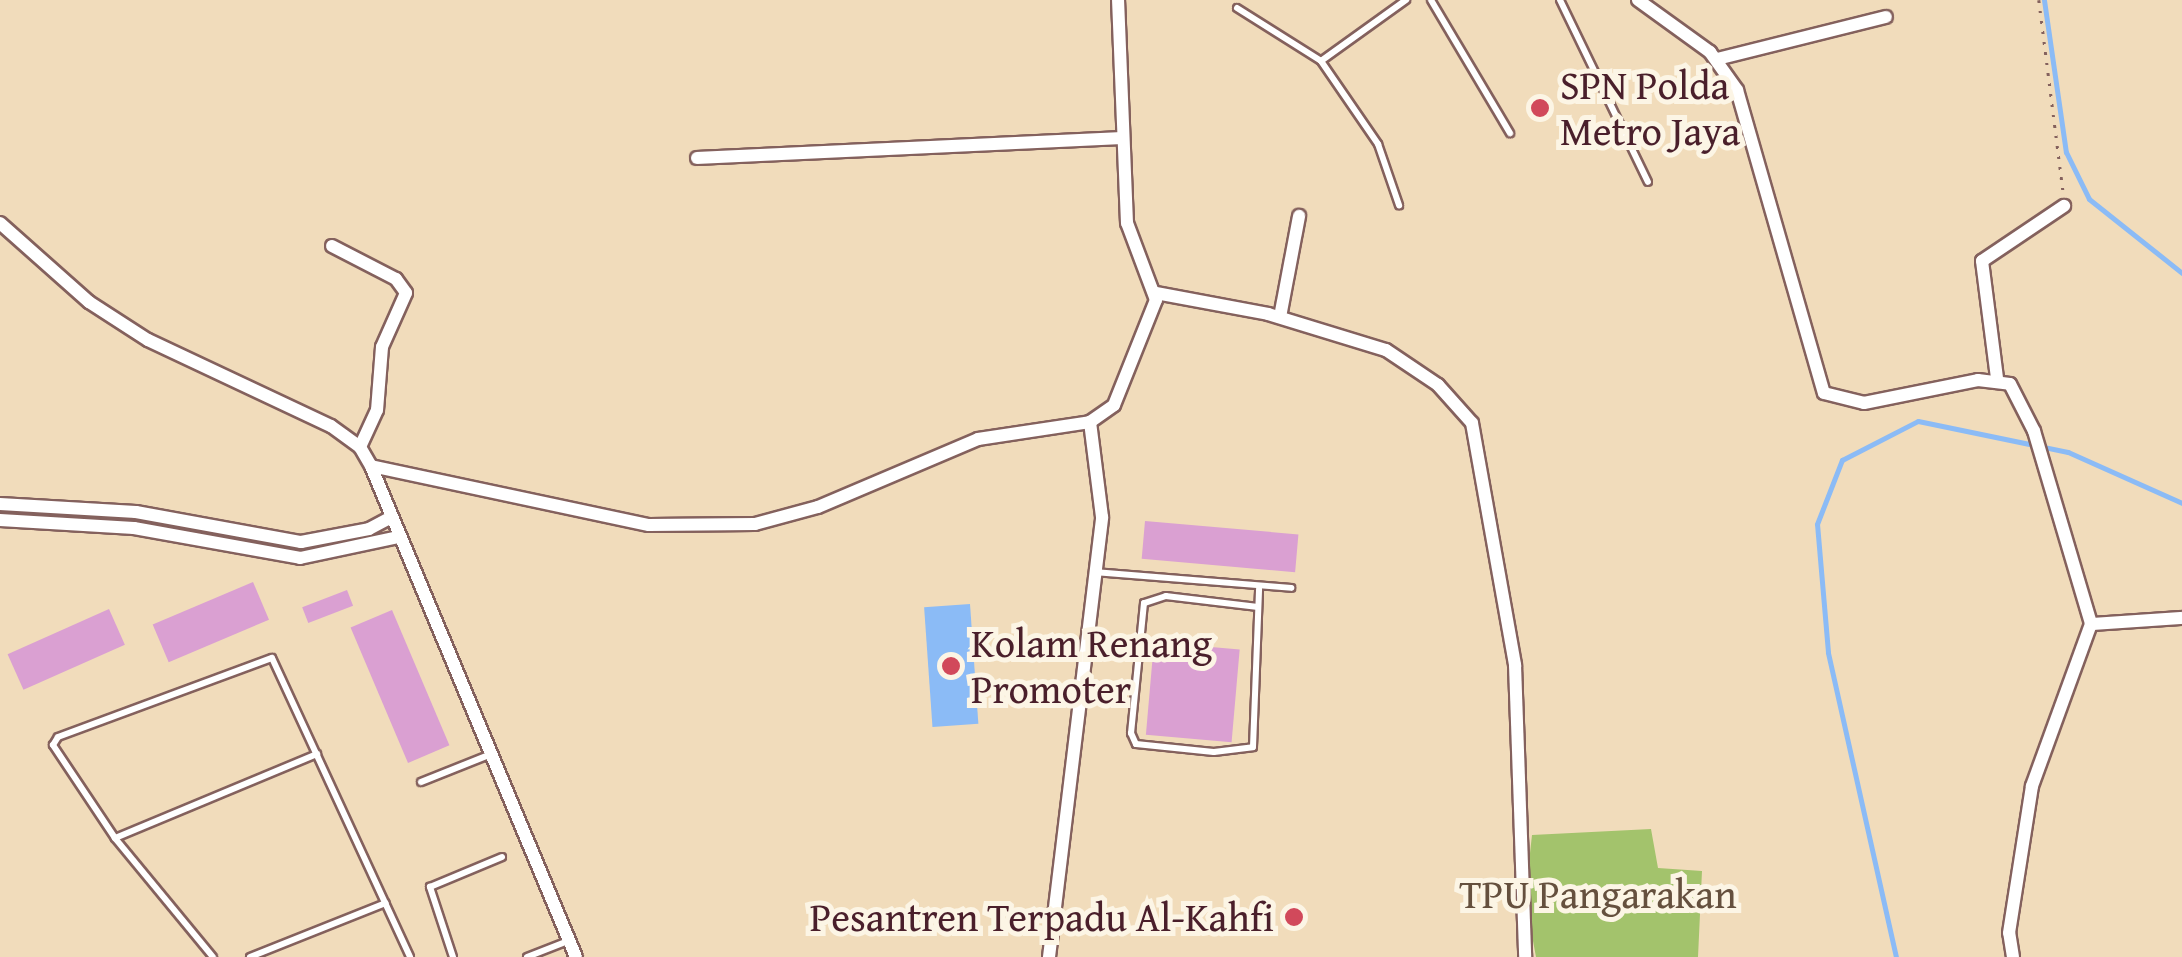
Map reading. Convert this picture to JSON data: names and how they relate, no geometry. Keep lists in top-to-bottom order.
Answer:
{
  "parks": ["TPU Pangarakan"],
  "places": ["SPN Polda Metro Jaya", "Kolam Renang Promoter", "Pesantren Terpadu Al-Kahfi"]
}
